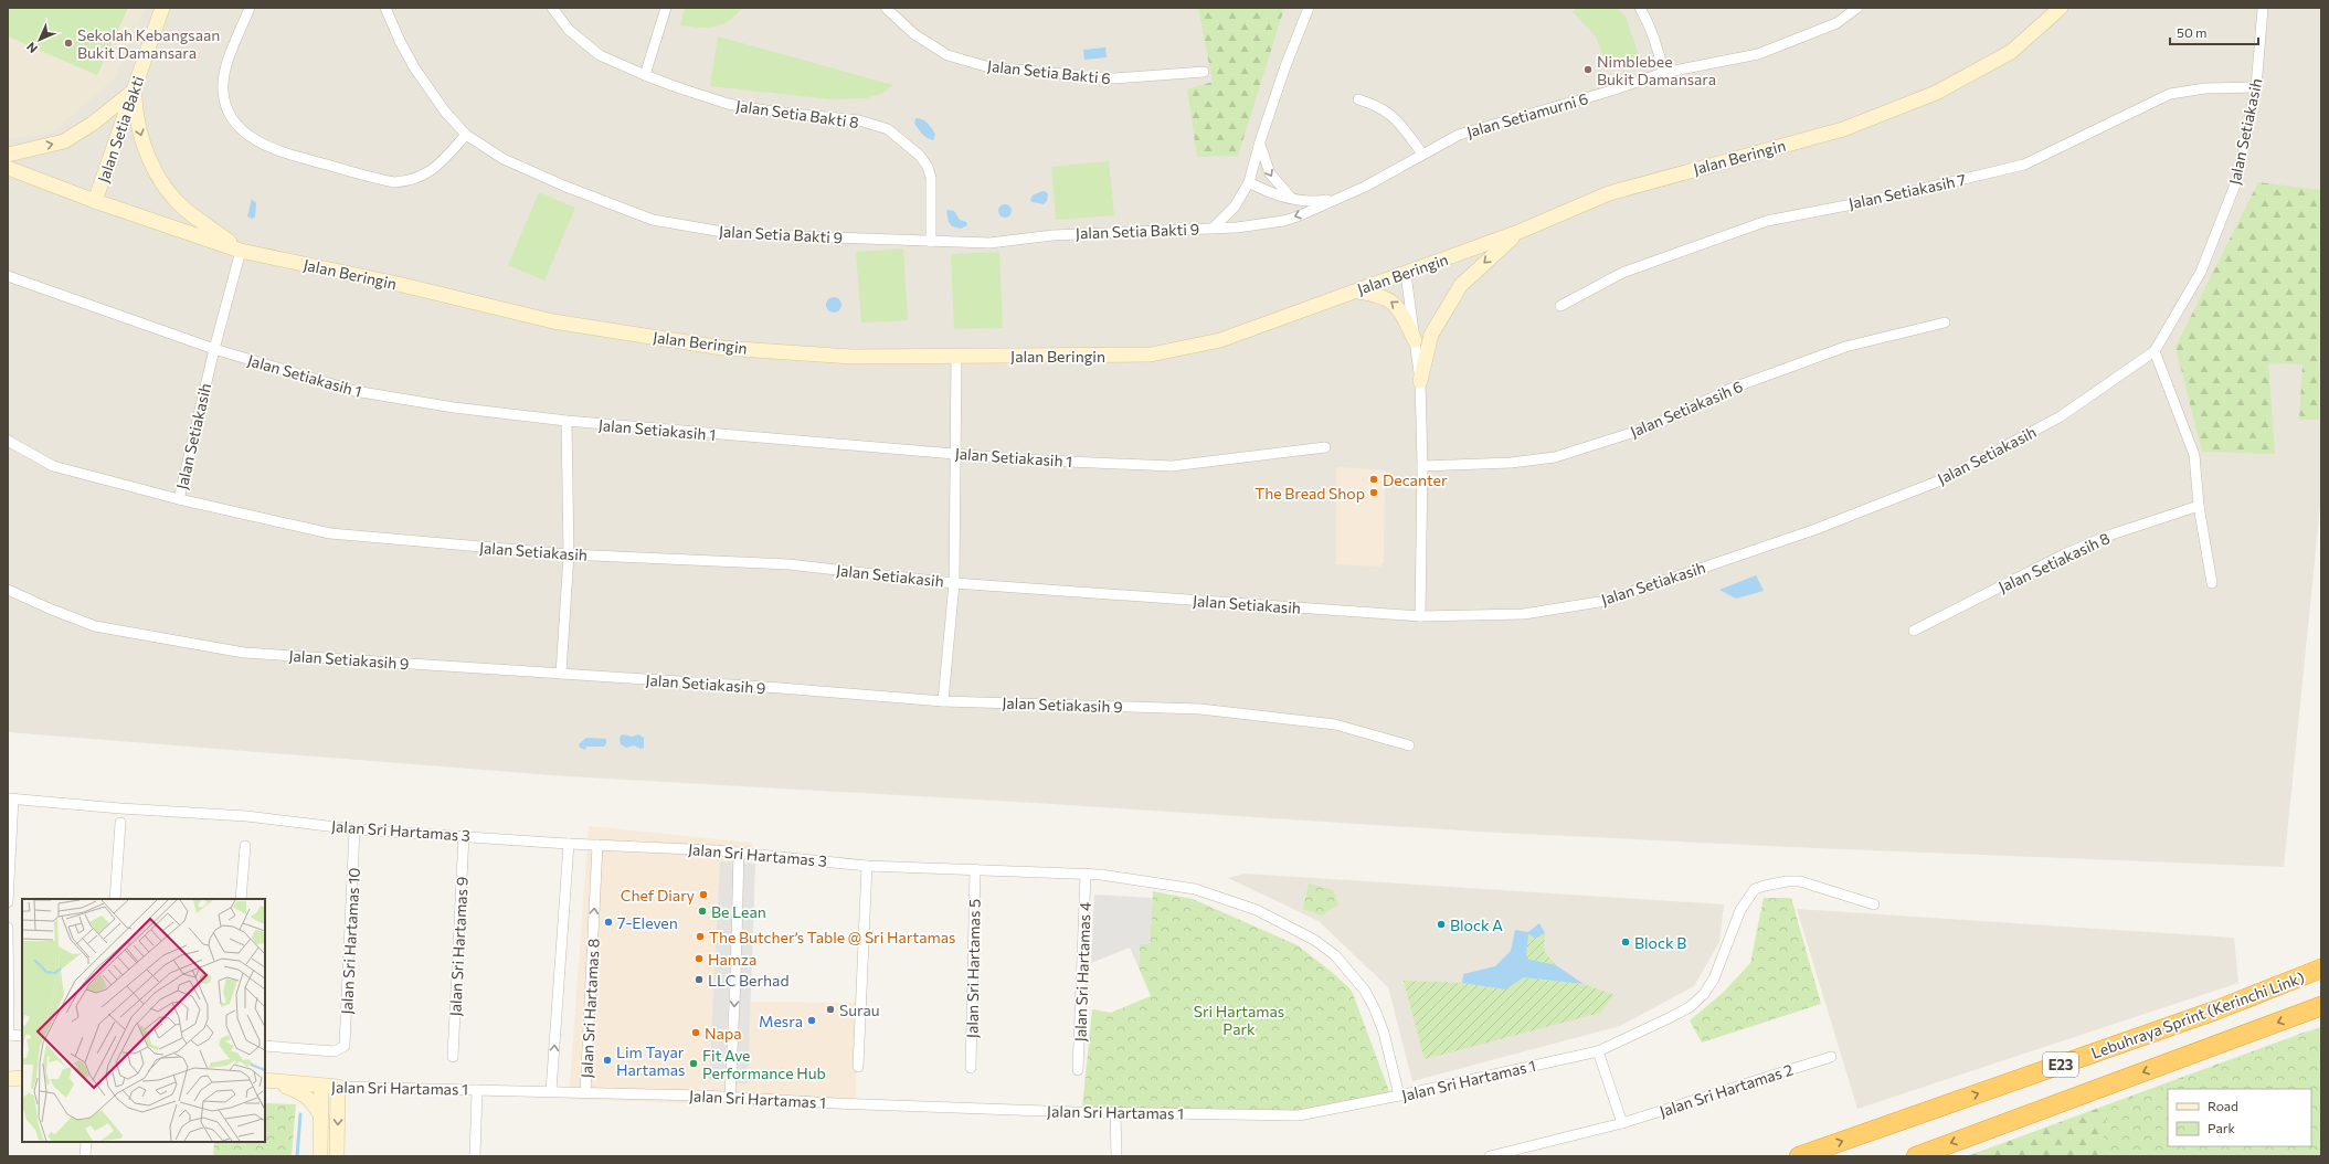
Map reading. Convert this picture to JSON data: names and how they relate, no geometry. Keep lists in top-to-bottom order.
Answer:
{
  "streets": {
    "highway": ["Lebuhraya Sprint (Kerinchi Link)", "E23"],
    "street": [
      "Jalan Setia Bakti 6",
      "Jalan Setia Bakti 8",
      "Jalan Setiamurni 6",
      "Jalan Setia Bakti",
      "Jalan Setiakasih",
      "Jalan Beringin",
      "Jalan Setiakasih 7",
      "Jalan Setia Bakti 9",
      "Jalan Setiakasih 1",
      "Jalan Setiakasih 6",
      "Jalan Setiakasih 8",
      "Jalan Setiakasih 9",
      "Jalan Sri Hartamas 3",
      "Jalan Sri Hartamas 10",
      "Jalan Sri Hartamas 9",
      "Jalan Sri Hartamas 5",
      "Jalan Sri Hartamas 4",
      "Jalan Sri Hartamas 8",
      "Jalan Sri Hartamas 1",
      "Jalan Sri Hartamas 2"
    ]
  },
  "crossings": [
    ["Jalan Setia Bakti 8", "Jalan Setia Bakti 9"],
    ["Jalan Setiamurni 6", "Jalan Setia Bakti 9"],
    ["Jalan Setia Bakti", "Jalan Beringin"],
    ["Jalan Setiakasih", "Jalan Beringin"],
    ["Jalan Setiakasih", "Jalan Setiakasih 7"],
    ["Jalan Setiakasih", "Jalan Setiakasih 1"],
    ["Jalan Sri Hartamas 3", "Jalan Sri Hartamas 10"],
    ["Jalan Sri Hartamas 3", "Jalan Sri Hartamas 9"],
    ["Jalan Sri Hartamas 3", "Jalan Sri Hartamas 5"],
    ["Jalan Sri Hartamas 3", "Jalan Sri Hartamas 4"],
    ["Jalan Sri Hartamas 3", "Jalan Sri Hartamas 8"],
    ["Jalan Sri Hartamas 3", "Jalan Sri Hartamas 1"],
    ["Jalan Sri Hartamas 8", "Jalan Sri Hartamas 1"]
  ],
  "one_way": ["Jalan Sri Hartamas 8"],
  "parks": ["Sri Hartamas Park"],
  "places": [
    "Sekolah Kebangsaan Bukit Damansara",
    "Nimblebee Bukit Damansara",
    "Decanter",
    "The Bread Shop",
    "Chef Diary",
    "Be Lean",
    "7-Eleven",
    "Block A",
    "The Butcher’s Table @ Sri Hartamas",
    "Block B",
    "Hamza",
    "LLC Berhad",
    "Surau",
    "Mesra",
    "Napa",
    "Lim Tayar Hartamas",
    "Fit Ave Performance Hub"
  ],
  "legend": ["Road", "Park"],
  "scale_bar": "50 m",
  "north": "bottom left"
}
